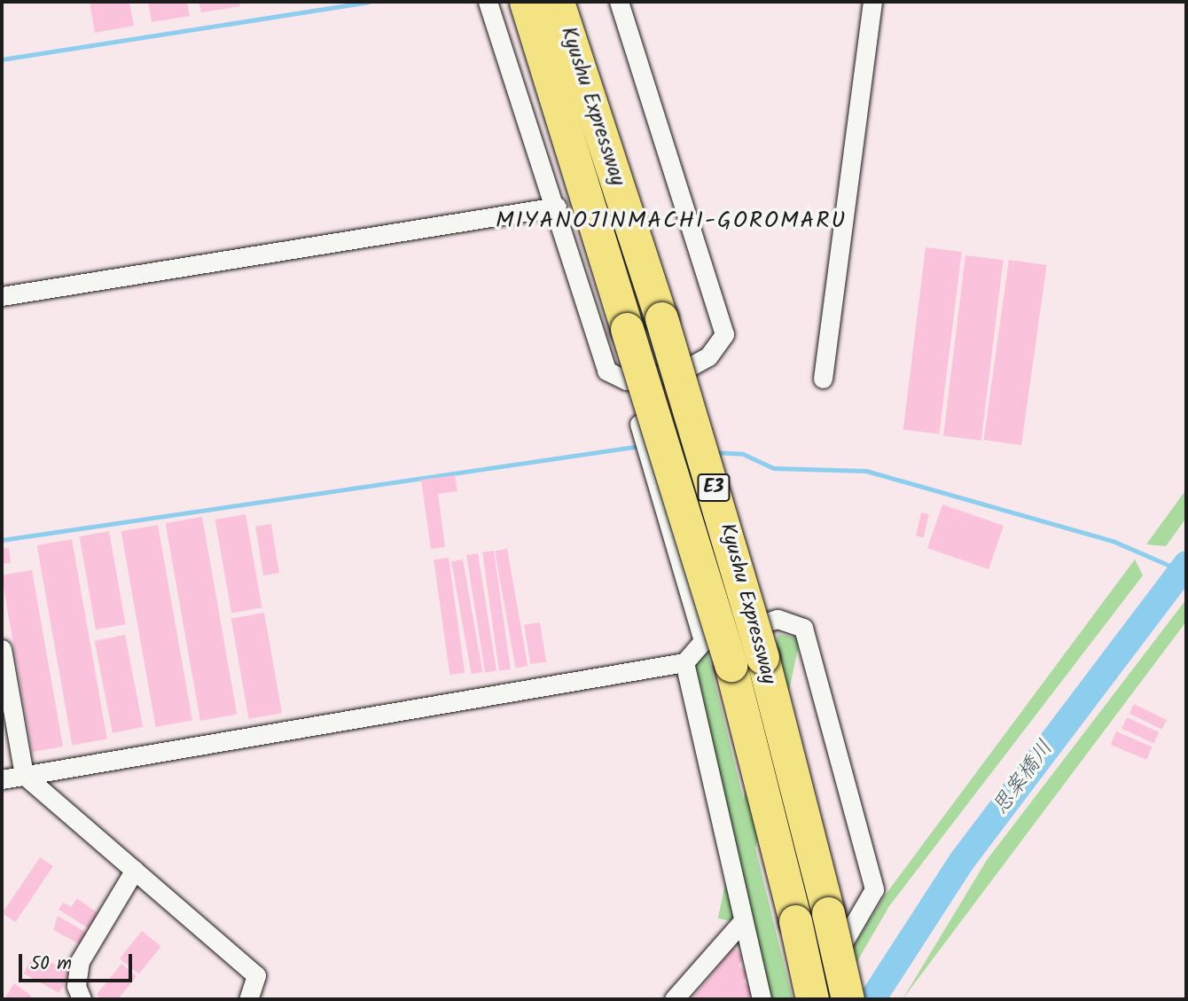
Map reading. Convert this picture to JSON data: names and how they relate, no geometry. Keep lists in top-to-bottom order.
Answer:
{
  "streets": {
    "highway": ["Kyushu Expressway", "E3"]
  },
  "districts": ["MIYANOJINMACHI-GOROMARU"],
  "water": ["思案橋川"],
  "scale_bar": "50 m"
}
